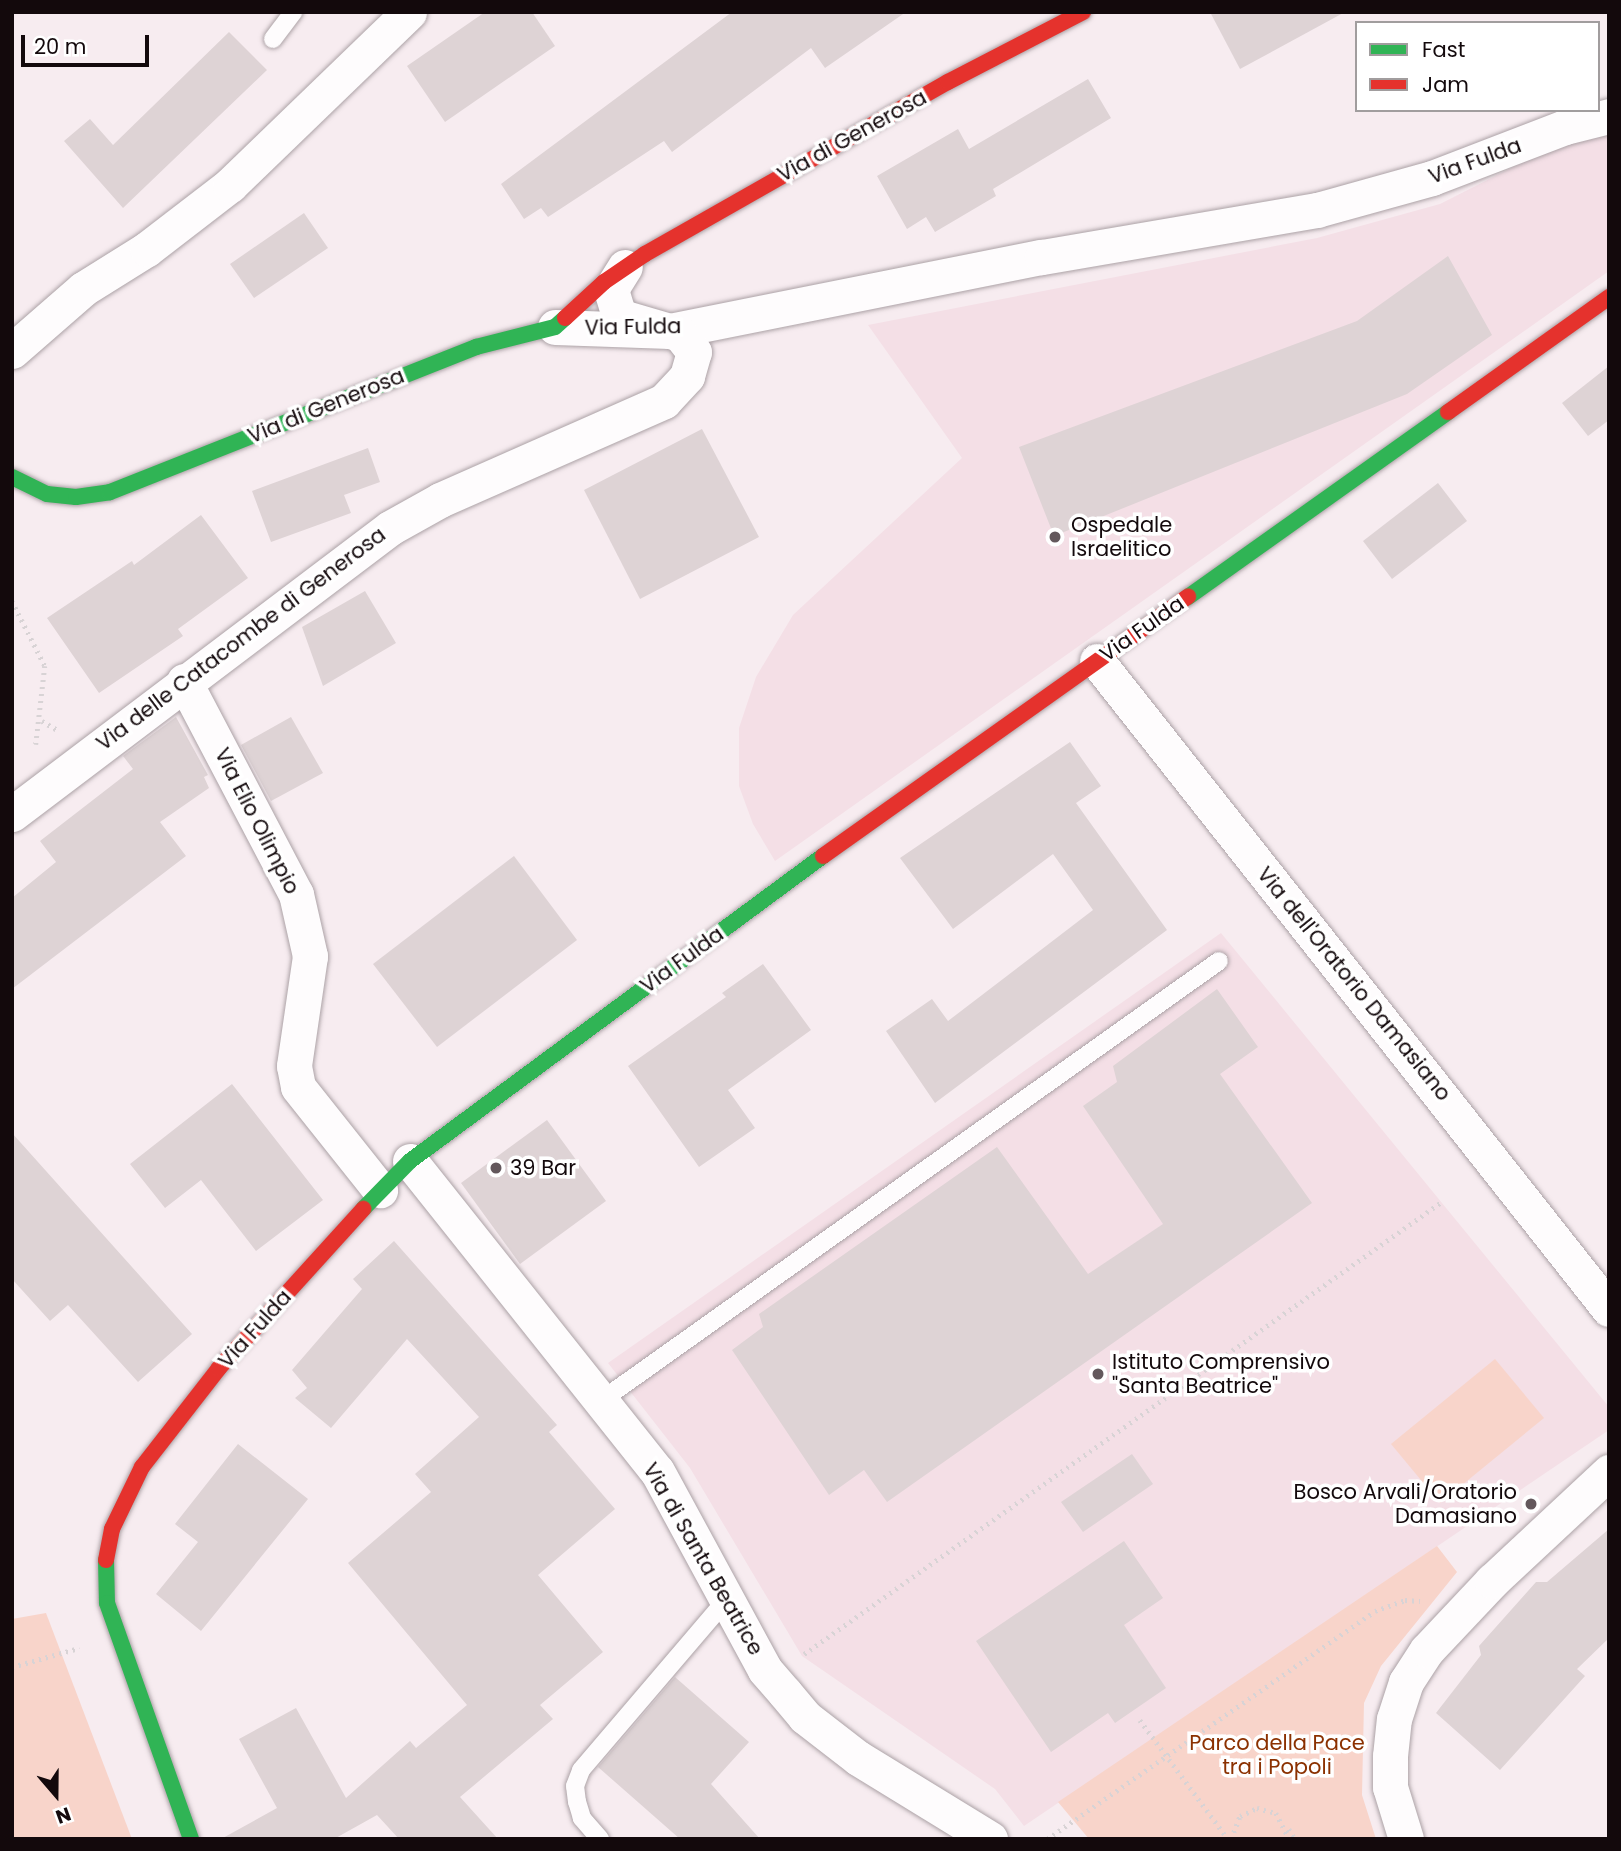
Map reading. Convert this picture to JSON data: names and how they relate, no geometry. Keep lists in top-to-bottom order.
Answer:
{
  "streets": {
    "street": [
      "Via di Generosa",
      "Via Fulda",
      "Via delle Catacombe di Generosa",
      "Via Elio Olimpio",
      "Via dell'Oratorio Damasiano",
      "Via di Santa Beatrice"
    ]
  },
  "crossings": [
    ["Via di Generosa", "Via Fulda"],
    ["Via Fulda", "Via delle Catacombe di Generosa"],
    ["Via Fulda", "Via Elio Olimpio"],
    ["Via Fulda", "Via dell'Oratorio Damasiano"],
    ["Via Fulda", "Via di Santa Beatrice"],
    ["Via delle Catacombe di Generosa", "Via Elio Olimpio"]
  ],
  "parks": ["Parco della Pace tra i Popoli"],
  "places": [
    "Ospedale Israelitico",
    "39 Bar",
    "Istituto Comprensivo \"Santa Beatrice\"",
    "Bosco Arvali/Oratorio Damasiano"
  ],
  "legend": ["Fast", "Jam"],
  "scale_bar": "20 m",
  "north": "bottom"
}
